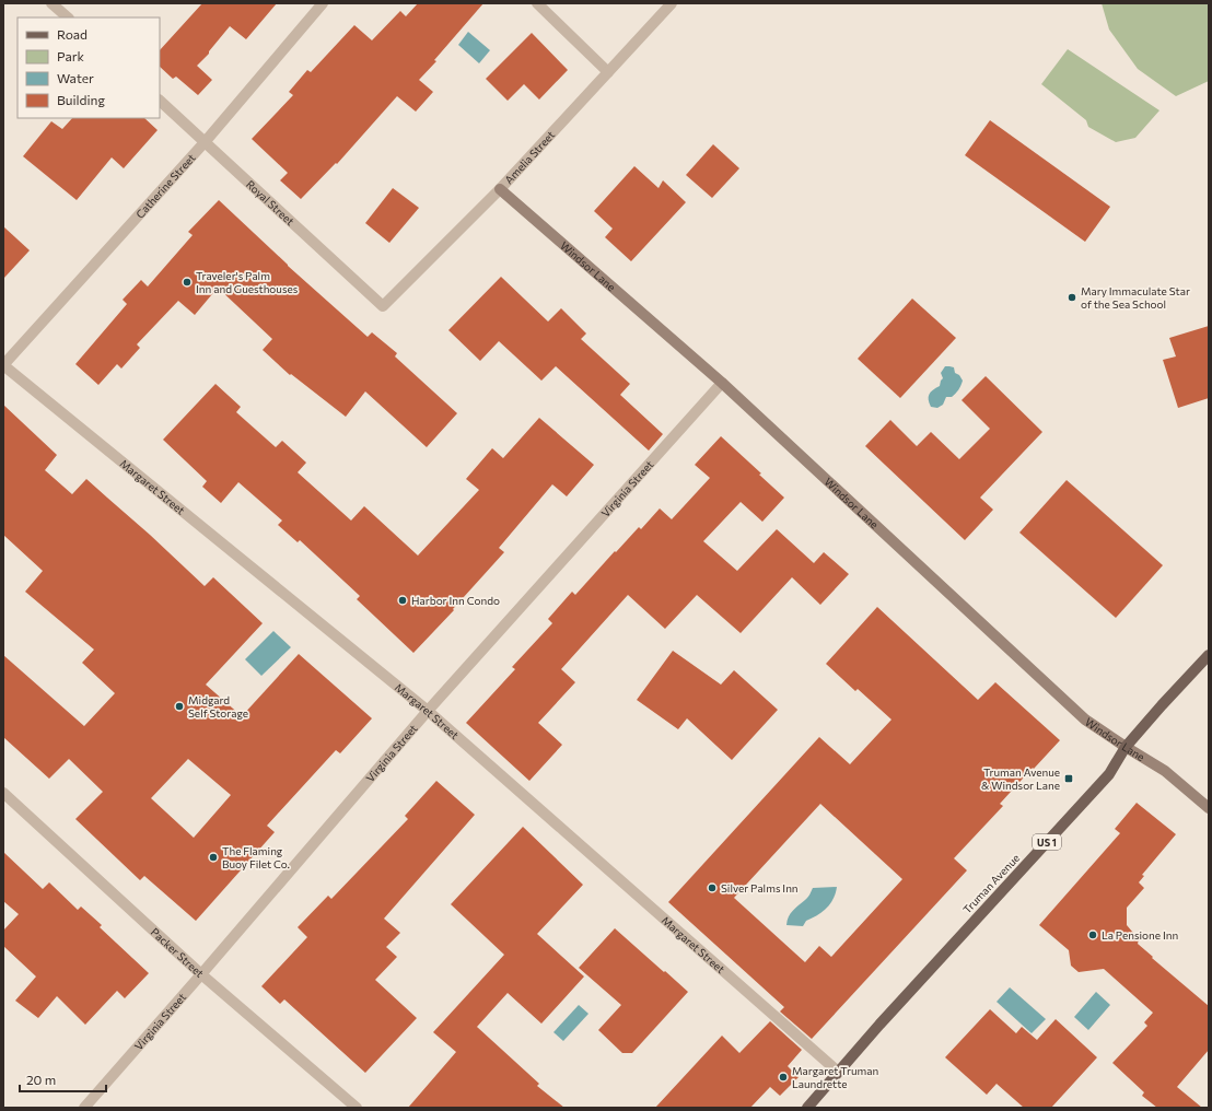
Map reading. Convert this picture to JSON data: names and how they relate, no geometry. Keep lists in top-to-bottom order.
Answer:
{
  "streets": {
    "main road": ["US 1", "Truman Avenue"],
    "street": [
      "Amelia Street",
      "Catherine Street",
      "Royal Street",
      "Windsor Lane",
      "Margaret Street",
      "Virginia Street",
      "Packer Street"
    ]
  },
  "crossings": [
    ["Amelia Street", "Royal Street"],
    ["Amelia Street", "Windsor Lane"],
    ["Catherine Street", "Royal Street"],
    ["Catherine Street", "Margaret Street"],
    ["Windsor Lane", "Virginia Street"],
    ["Windsor Lane", "Truman Avenue"],
    ["Margaret Street", "Virginia Street"],
    ["Margaret Street", "Truman Avenue"],
    ["Virginia Street", "Packer Street"]
  ],
  "places": {
    "other": [
      "Traveler's Palm Inn and Guesthouses",
      "Mary Immaculate Star of the Sea School",
      "Harbor Inn Condo",
      "Midgard Self Storage",
      "The Flaming Buoy Filet Co.",
      "Silver Palms Inn",
      "La Pensione Inn",
      "Margaret Truman Laundrette"
    ],
    "transit": ["Truman Avenue & Windsor Lane"]
  },
  "legend": [
    "Road",
    "Park",
    "Water",
    "Building"
  ],
  "scale_bar": "20 m"
}
